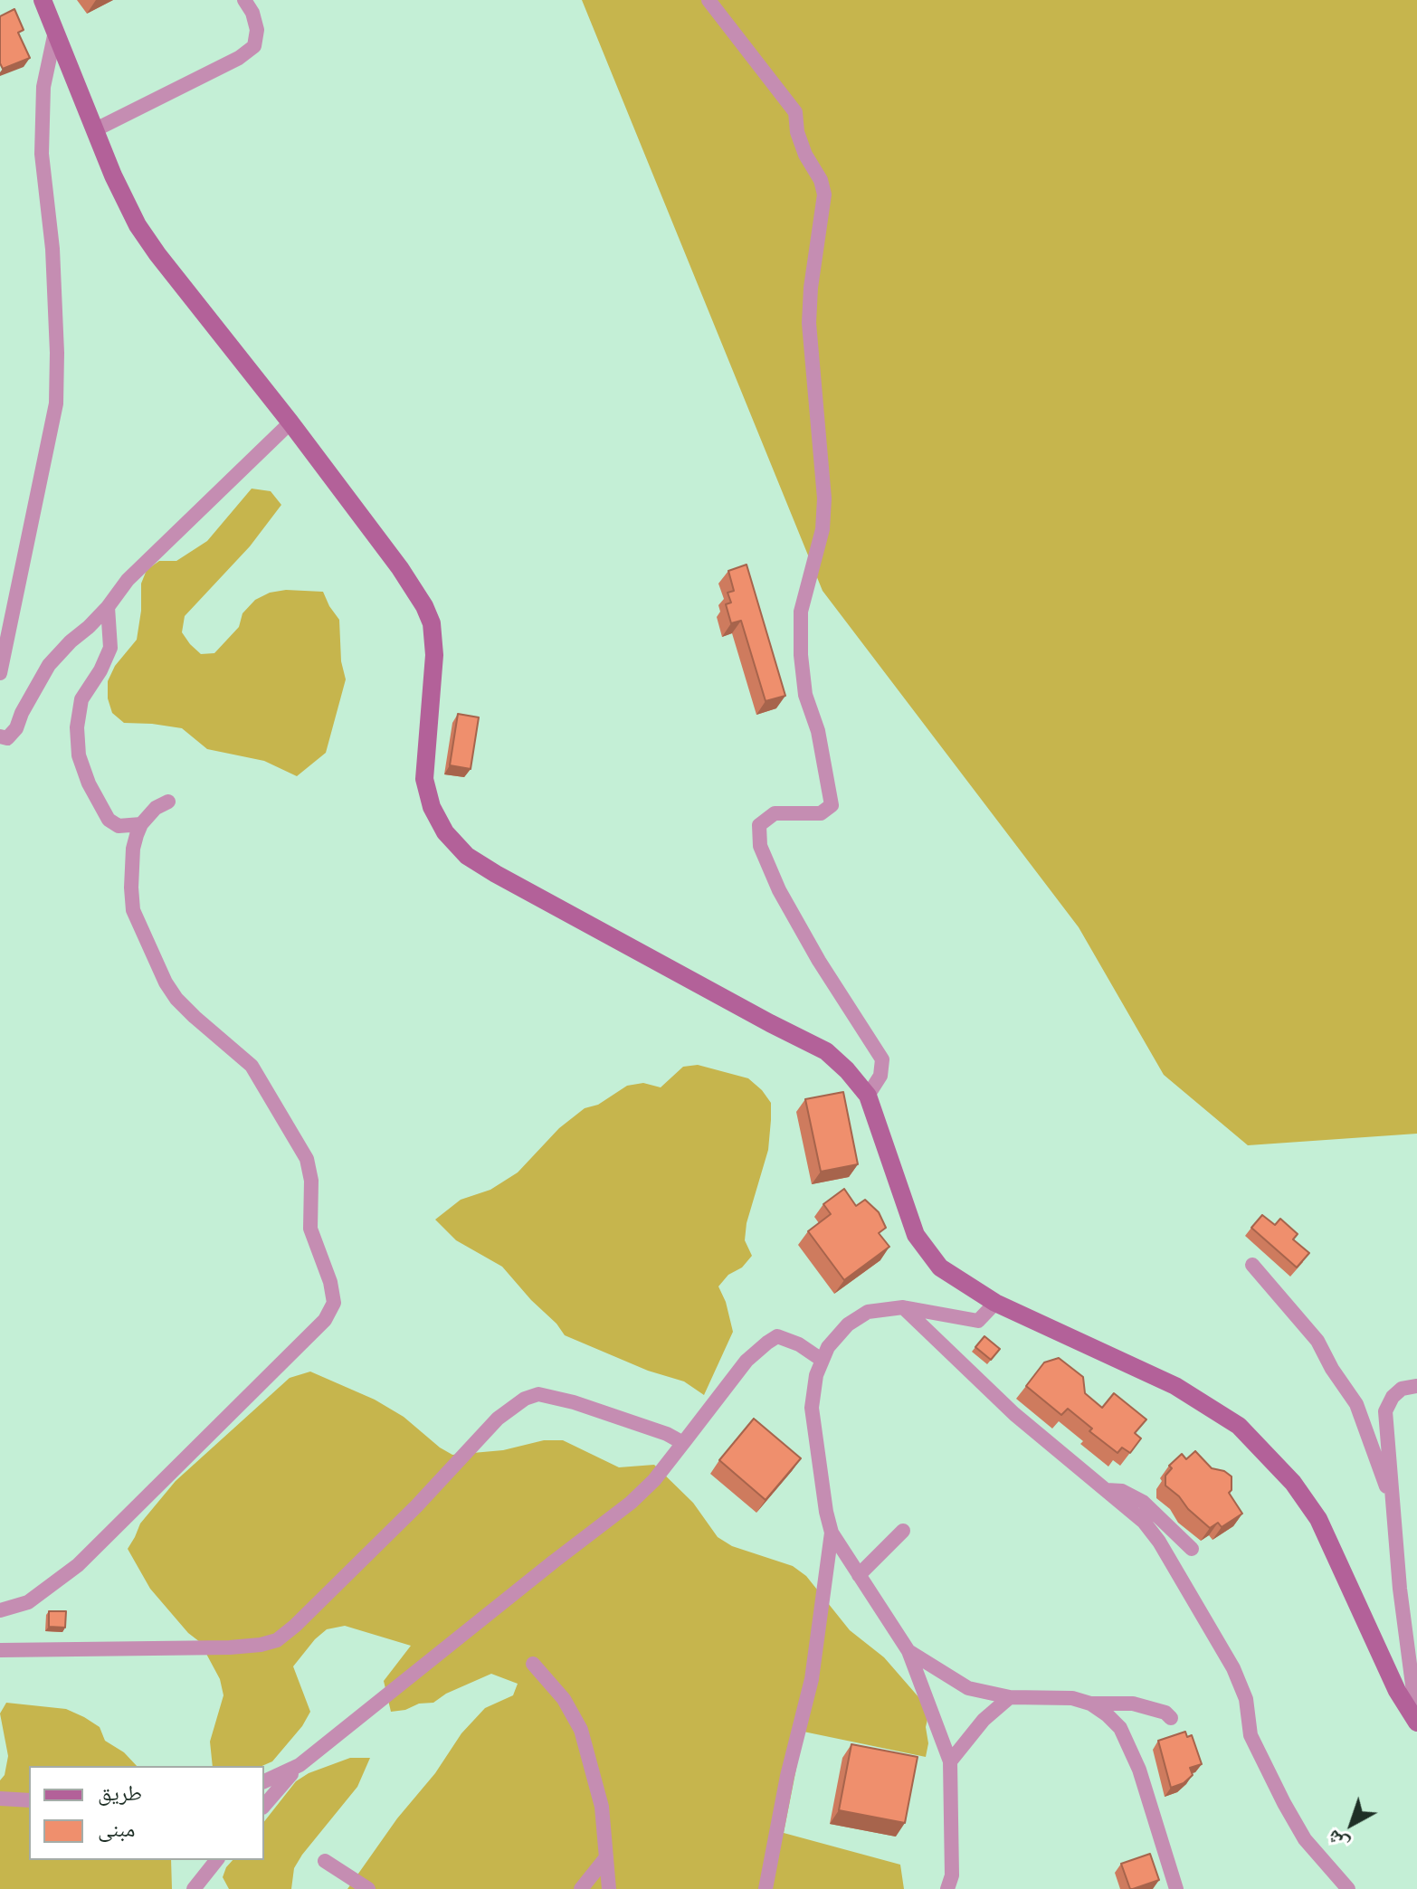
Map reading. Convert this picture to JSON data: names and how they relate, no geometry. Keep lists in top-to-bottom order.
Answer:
{
  "legend": ["طريق", "مبنى"],
  "north": "bottom left"
}
